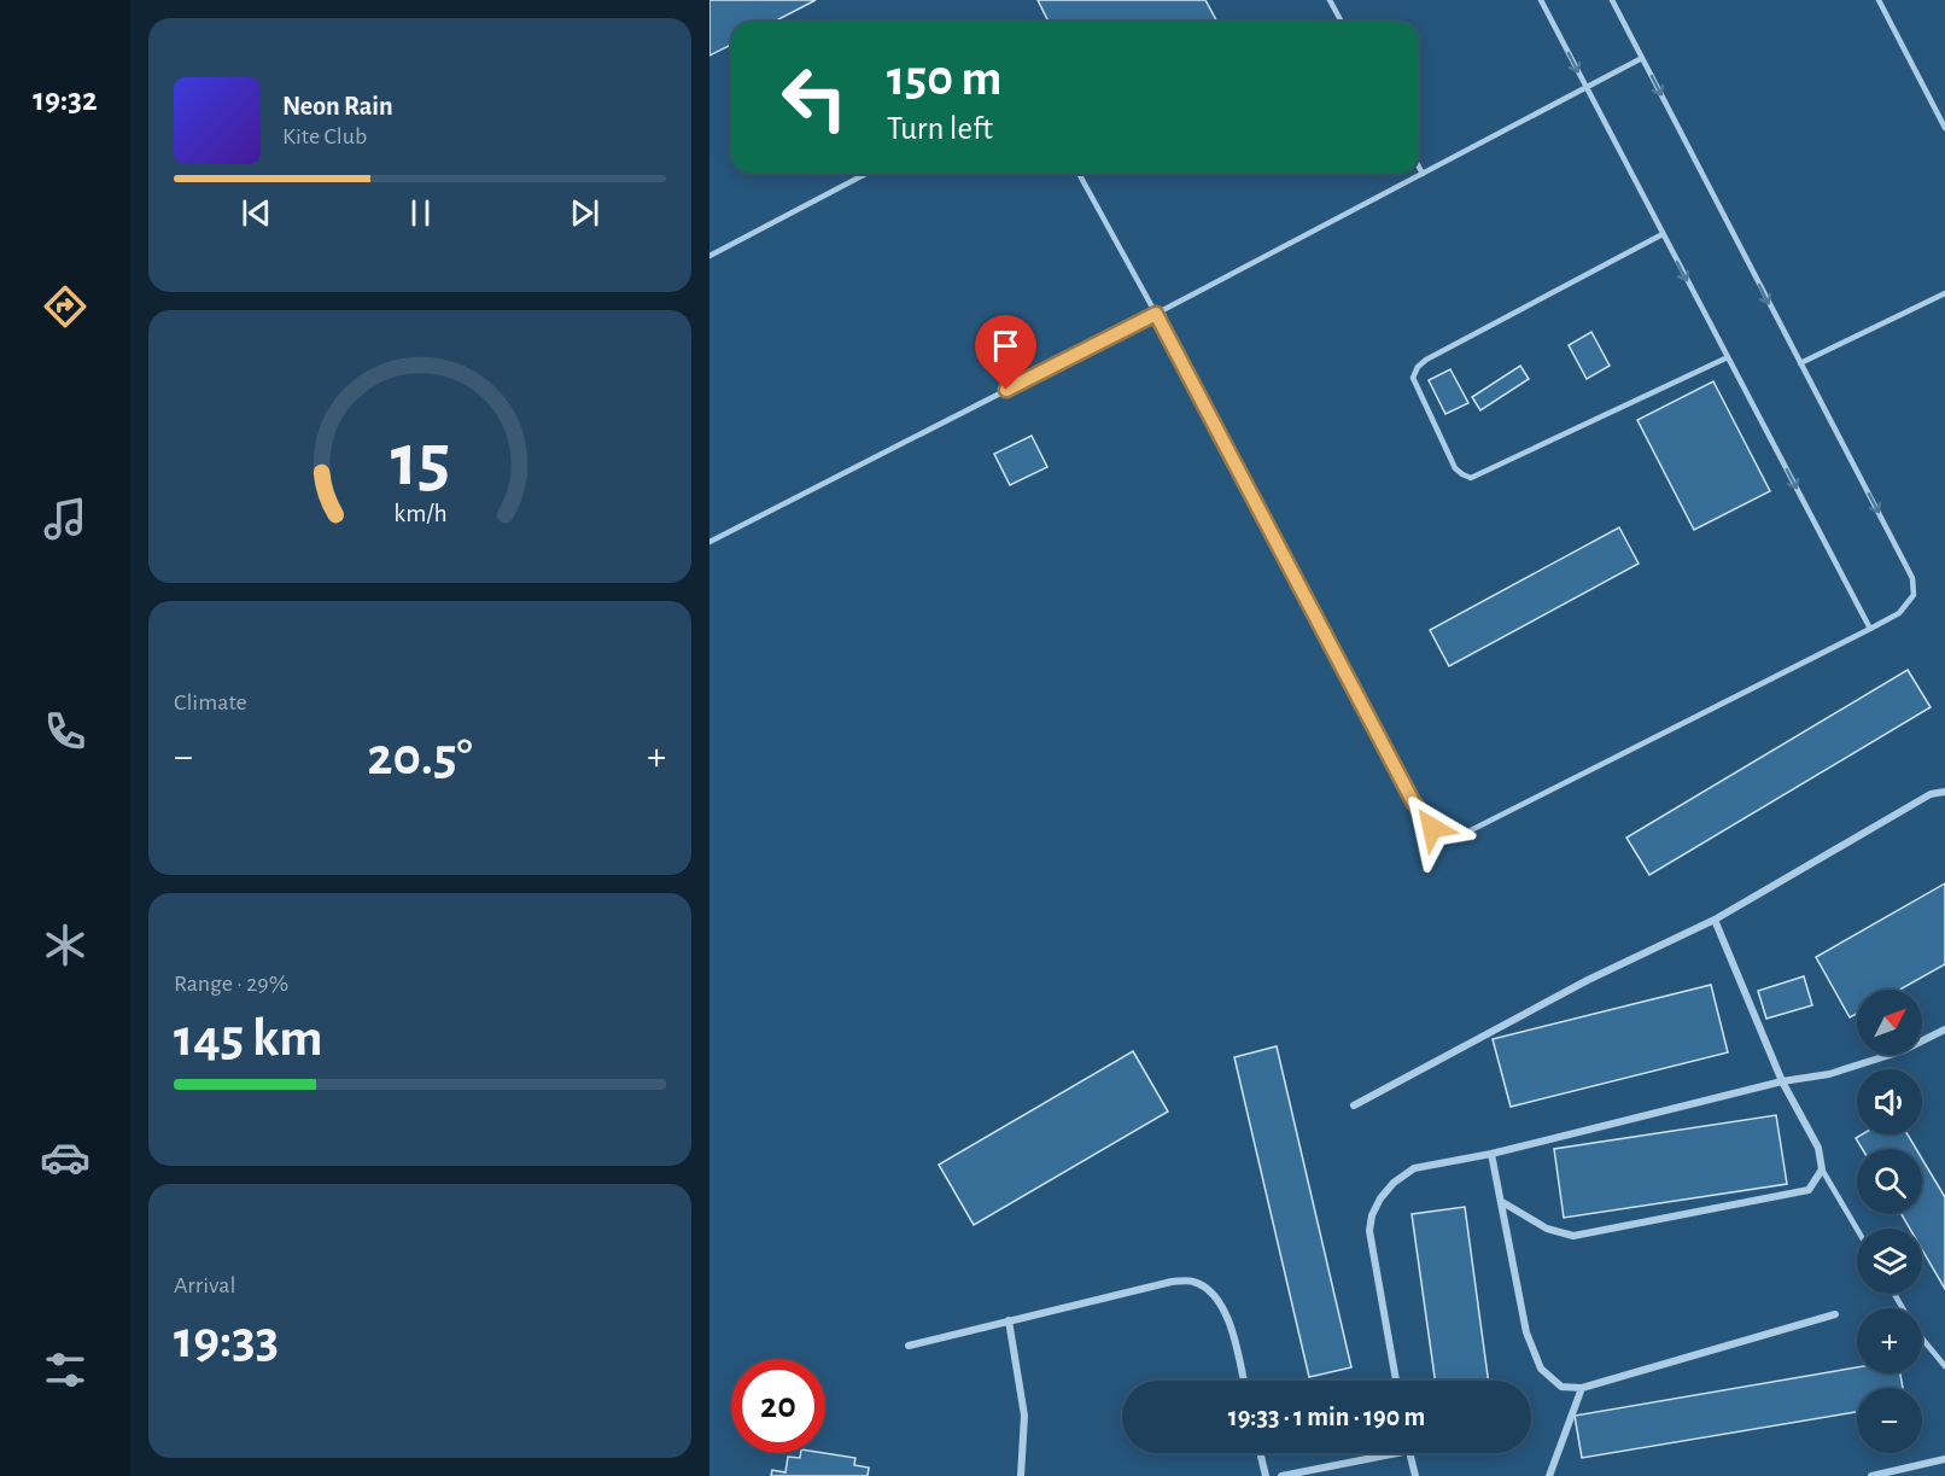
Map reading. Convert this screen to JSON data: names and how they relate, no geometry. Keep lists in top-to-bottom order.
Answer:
{
  "north": "top right",
  "page": {
    "tabs": "19:32",
    "turn": ["150 m", "Turn left"],
    "song": ["Neon Rain", "Kite Club"],
    "tile": [
      "Climate",
      ["Range · 29%", "145 km"],
      ["Arrival", "19:33"]
    ],
    "heat": ["−", "20.5°", "+"],
    "map_buttons": ["+", "−"],
    "limit": "20",
    "trip": "19:33 · 1 min · 190 m",
    "gauge": ["15", "km/h"]
  }
}
